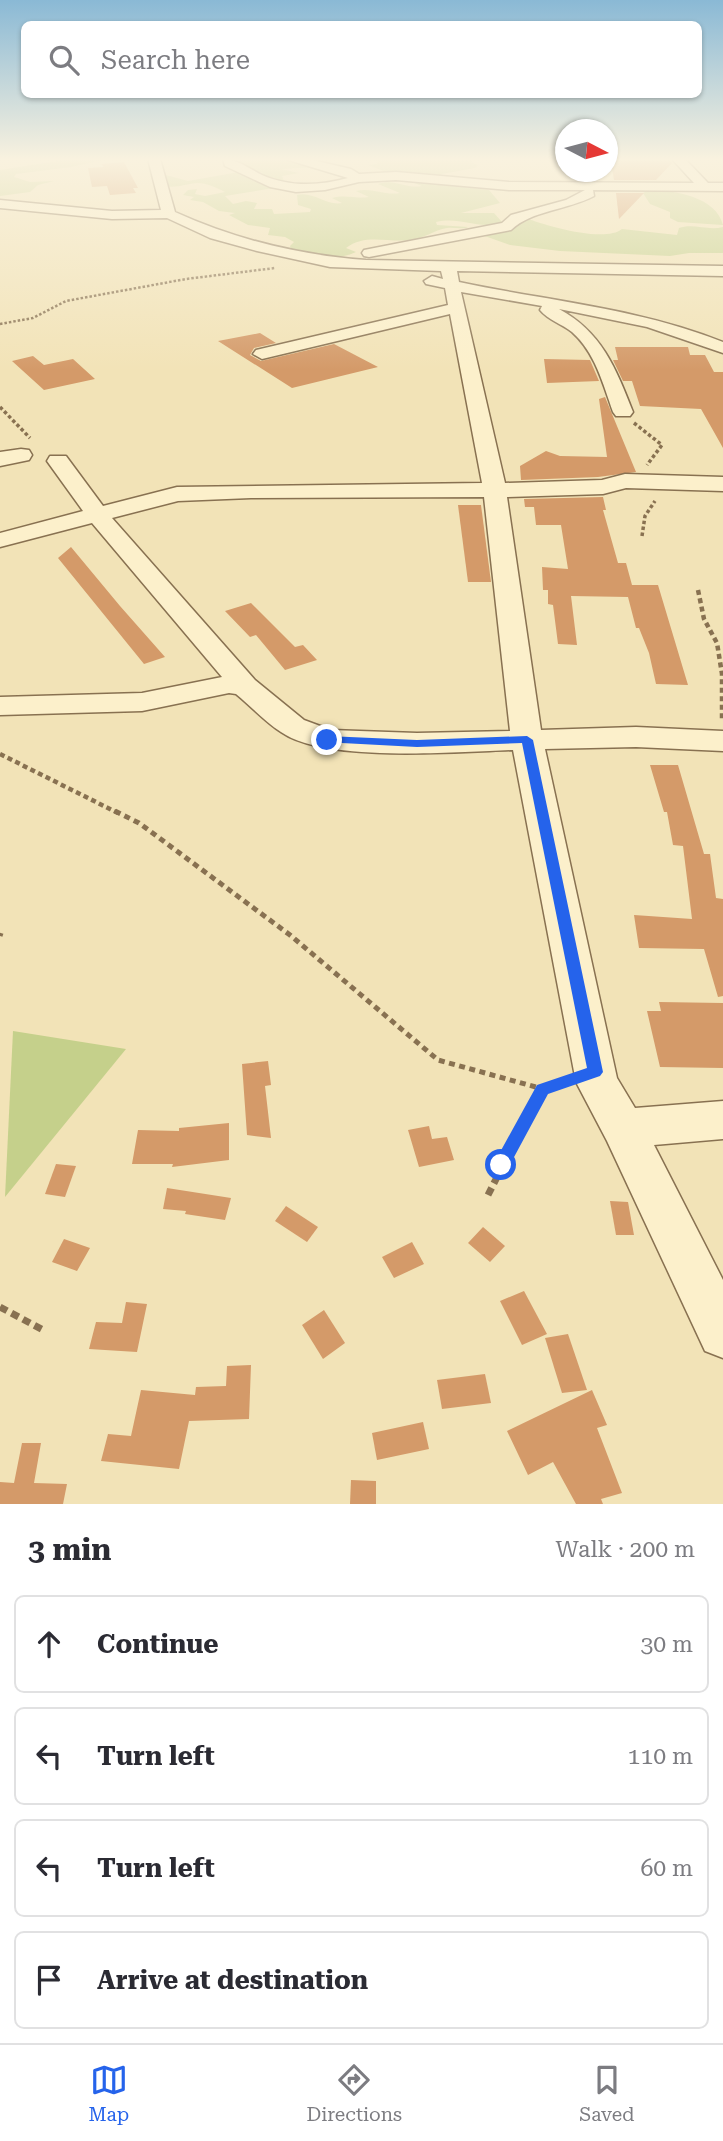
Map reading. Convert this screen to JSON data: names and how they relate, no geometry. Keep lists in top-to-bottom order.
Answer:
{
  "north": "right",
  "page": {
    "search": "Search here",
    "heading": ["3 min", "Walk · 200 m"],
    "list": [
      ["Continue", "30 m"],
      ["Turn left", "110 m"],
      ["Turn left", "60 m"],
      "Arrive at destination"
    ],
    "nav": ["Map", "Directions", "Saved"]
  }
}
